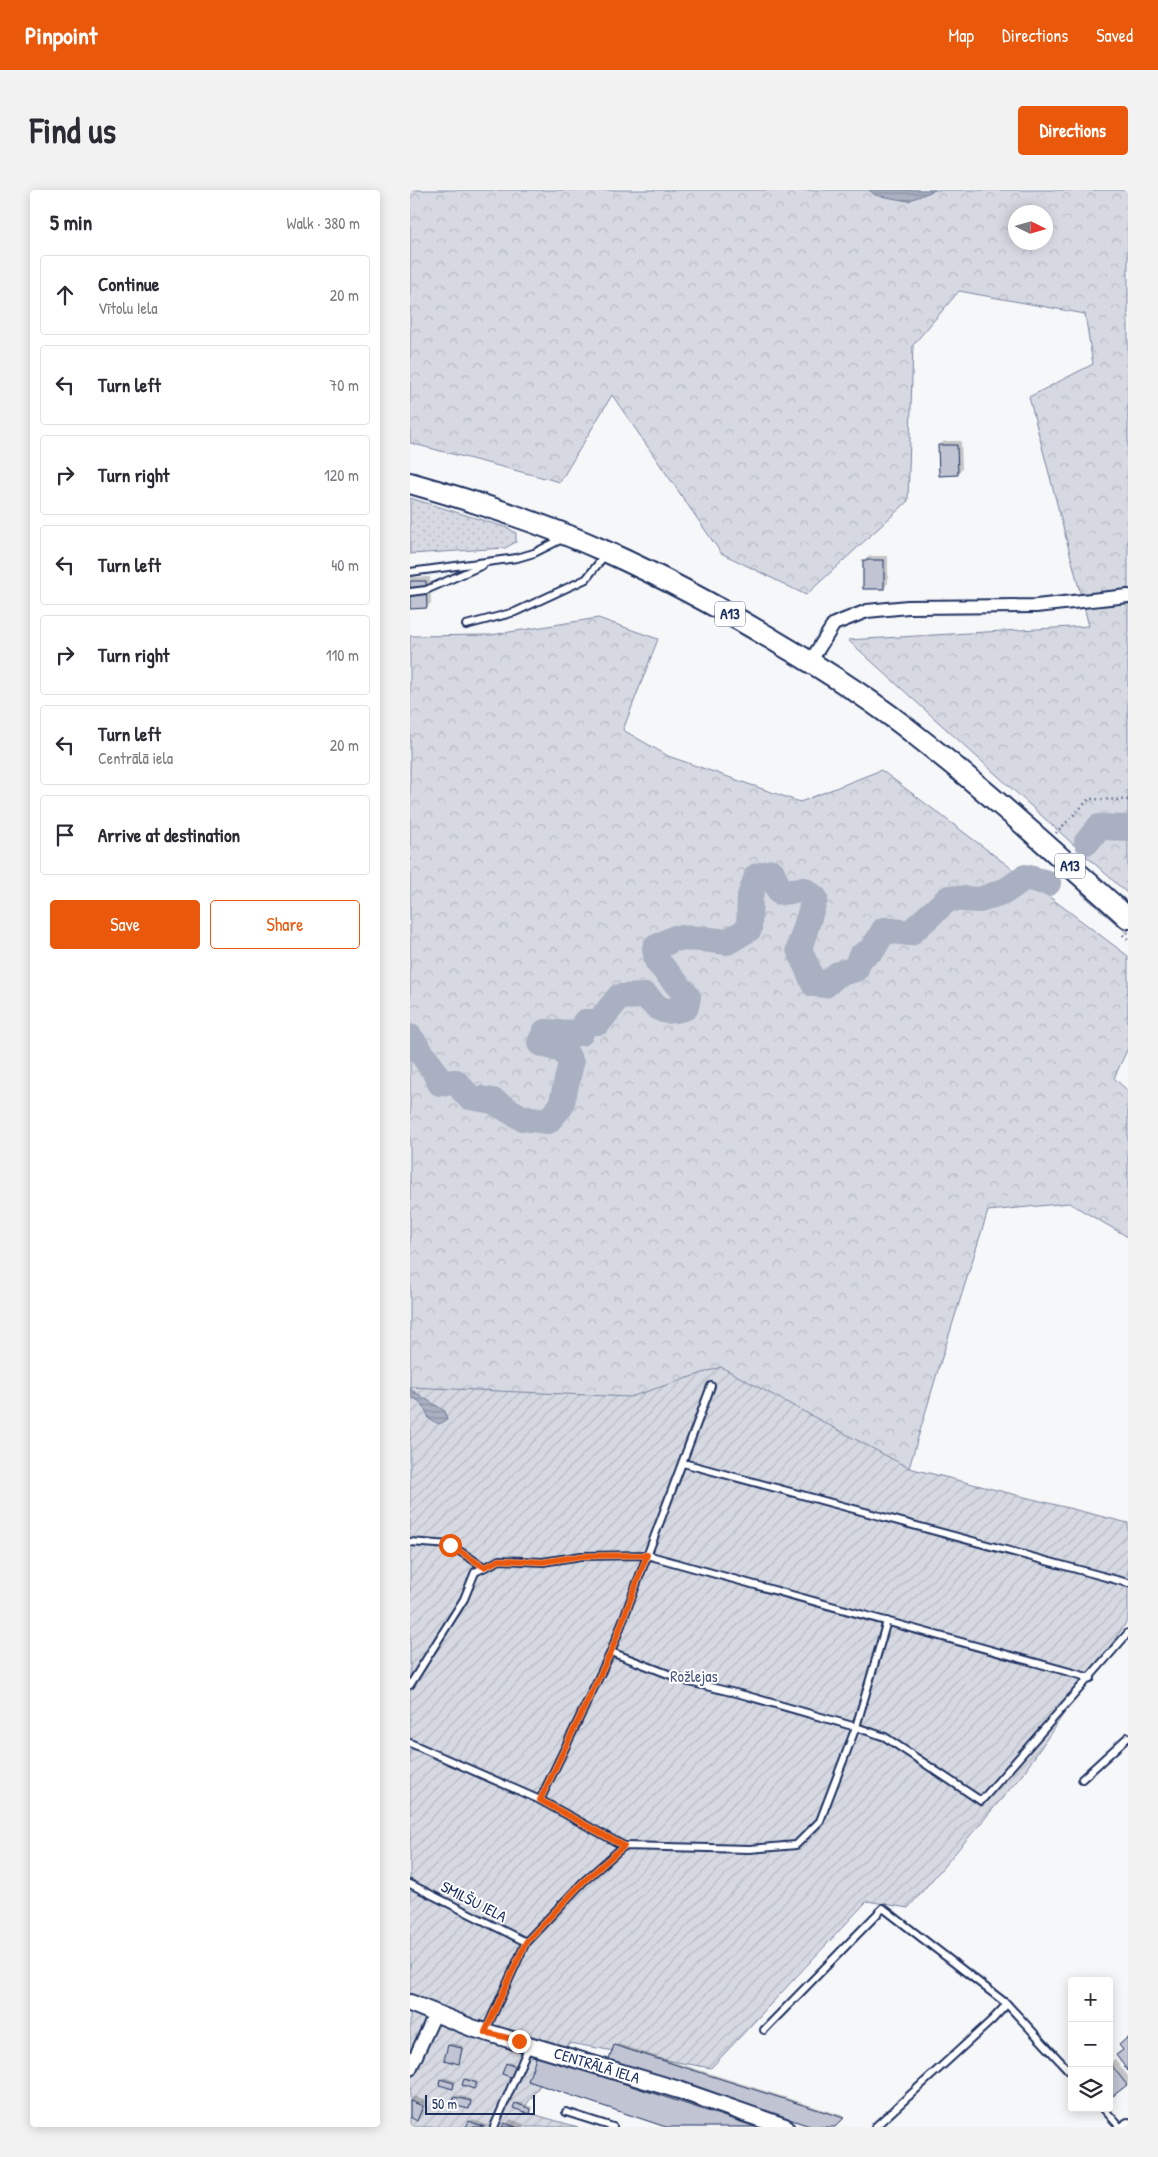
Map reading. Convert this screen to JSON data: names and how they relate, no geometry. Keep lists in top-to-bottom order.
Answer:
{
  "streets": {
    "main road": ["A13"],
    "street": ["CENTRĀLĀ IELA"],
    "lane": ["SMILŠU IELA"]
  },
  "parks": ["Rožlejas"],
  "scale_bar": "50 m",
  "north": "right",
  "page": {
    "header": "Pinpoint",
    "nav": ["Map", "Directions", "Saved"],
    "buttons": [
      "Directions",
      ["Save", "Share"]
    ],
    "title": "Find us",
    "heading": ["5 min", "Walk · 380 m"],
    "list": [
      ["Continue", "Vītolu Iela", "20 m"],
      ["Turn left", "70 m"],
      ["Turn right", "120 m"],
      ["Turn left", "40 m"],
      ["Turn right", "110 m"],
      ["Turn left", "Centrālā iela", "20 m"],
      "Arrive at destination"
    ],
    "map_buttons": ["+", "−"],
    "scale": "50 m"
  }
}
